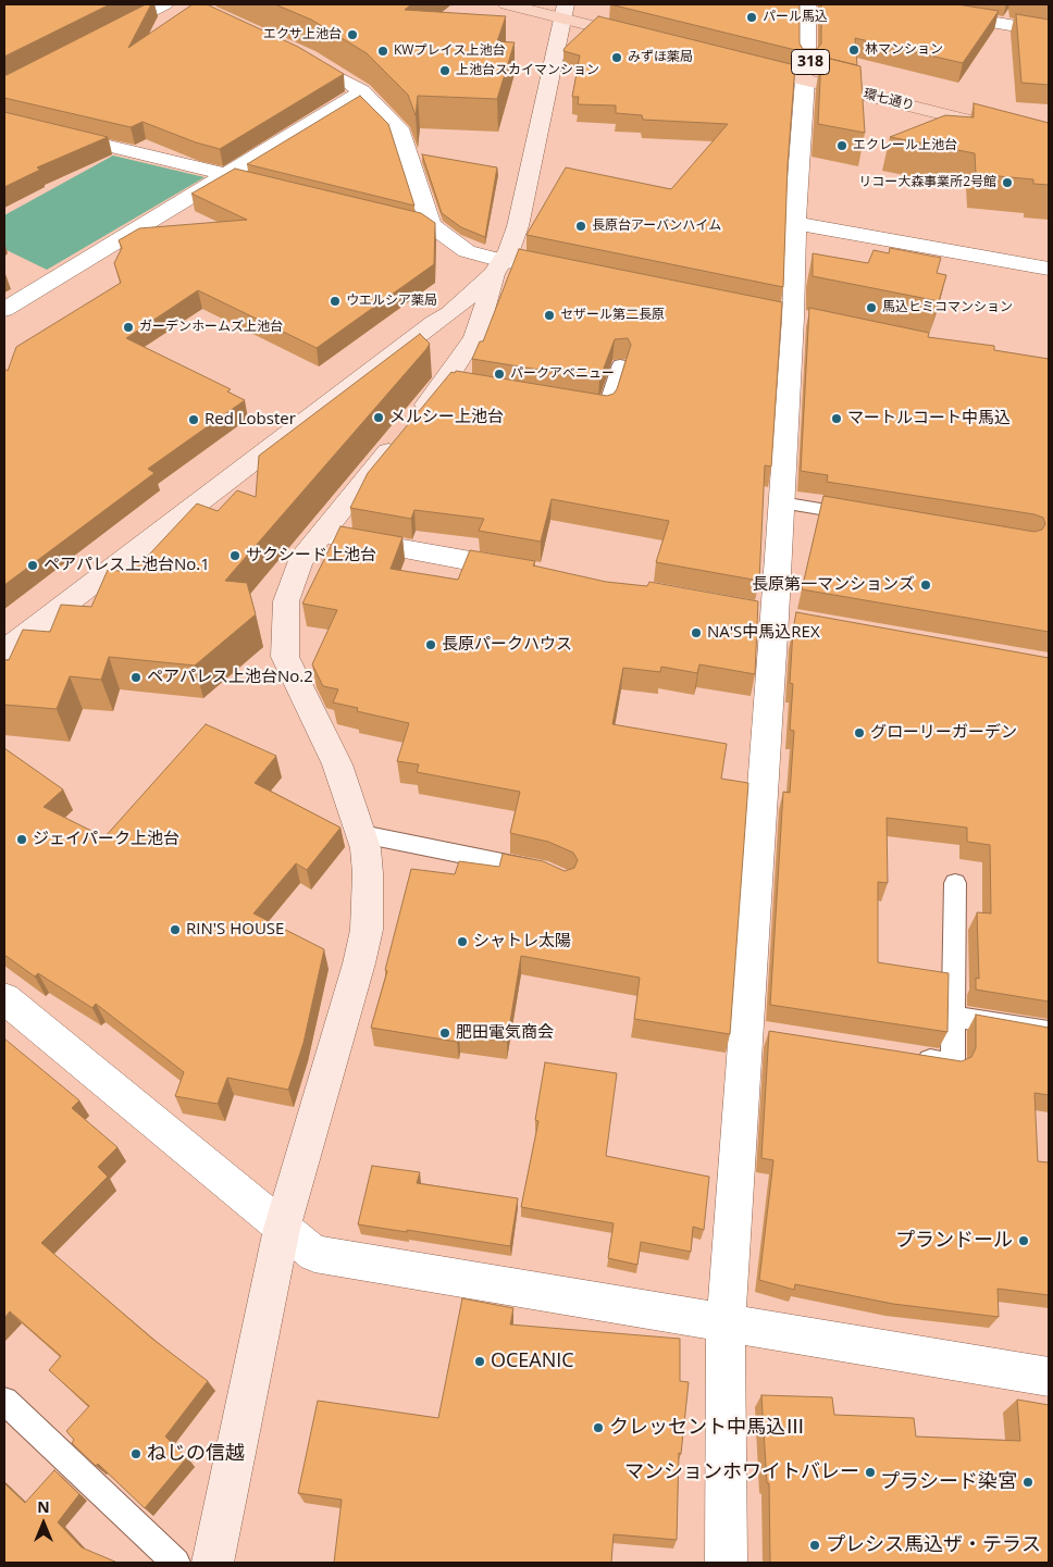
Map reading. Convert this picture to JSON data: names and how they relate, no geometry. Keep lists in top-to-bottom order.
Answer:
{
  "streets": {
    "main road": ["318", "環七通り"]
  },
  "places": [
    "パール馬込",
    "エクサ上池台",
    "林マンション",
    "KWプレイス上池台",
    "みずほ薬局",
    "上池台スカイマンション",
    "エクレール上池台",
    "リコー大森事業所2号館",
    "長原台アーバンハイム",
    "ウエルシア薬局",
    "馬込ヒミコマンション",
    "セザール第二長原",
    "ガーデンホームズ上池台",
    "パークアベニュー",
    "メルシー上池台",
    "マートルコート中馬込",
    "Red Lobster",
    "サクシード上池台",
    "ペアパレス上池台No.1",
    "長原第一マンションズ",
    "NA'S中馬込REX",
    "長原パークハウス",
    "ペアパレス上池台No.2",
    "グローリーガーデン",
    "ジェイパーク上池台",
    "RIN'S HOUSE",
    "シャトレ太陽",
    "肥田電気商会",
    "プランドール",
    "OCEANIC",
    "クレッセント中馬込Ⅲ",
    "ねじの信越",
    "マンションホワイトバレー",
    "プラシード染宮",
    "プレシス馬込ザ・テラス"
  ],
  "north": "top"
}
